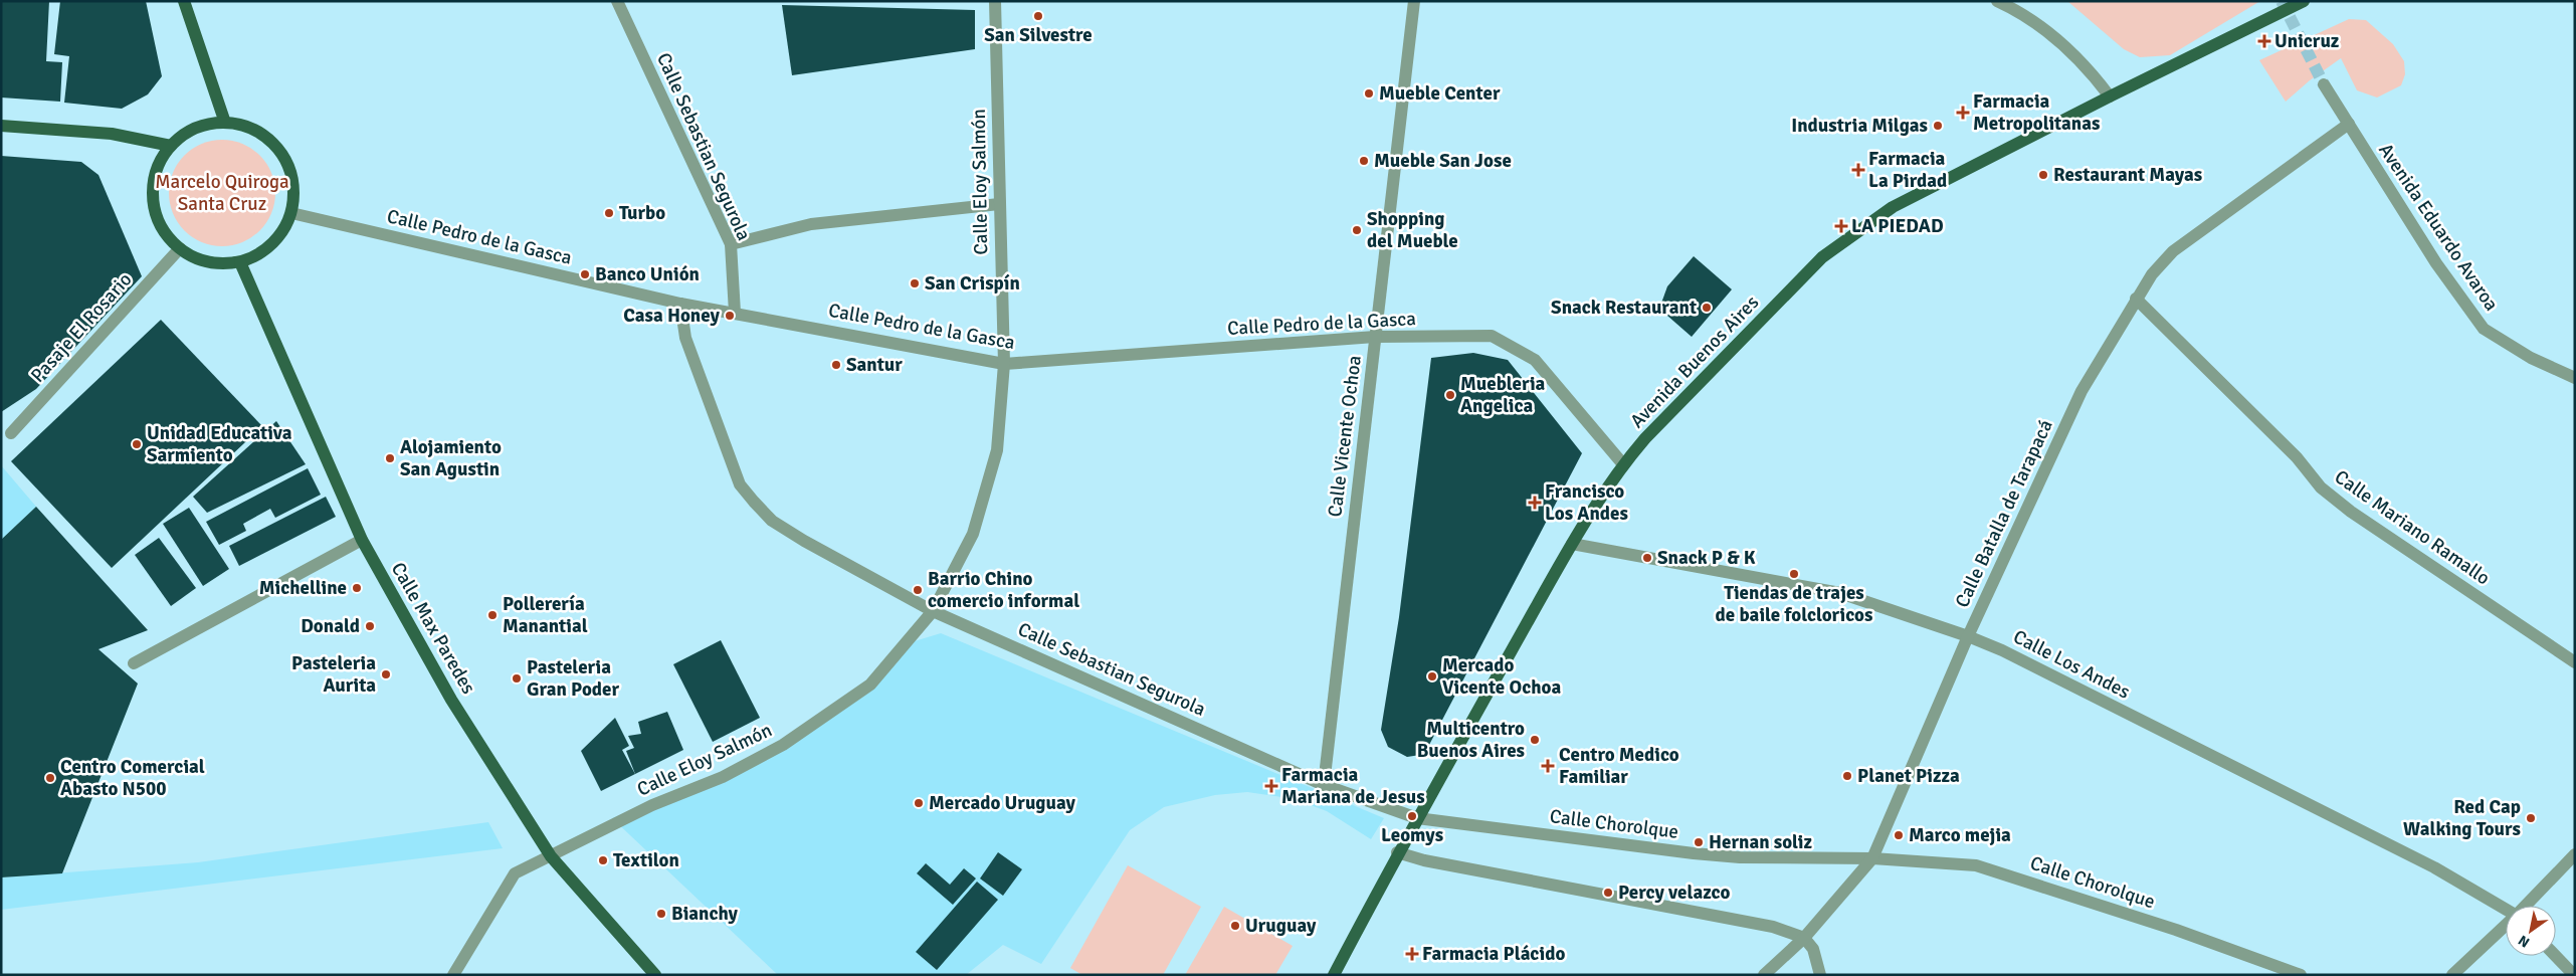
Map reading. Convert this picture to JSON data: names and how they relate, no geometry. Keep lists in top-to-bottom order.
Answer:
{
  "streets": {
    "main road": ["Avenida Buenos Aires", "Calle Max Paredes"],
    "street": [
      "Calle Sebastian Segurola",
      "Calle Eloy Salmón",
      "Avenida Eduardo Avaroa",
      "Calle Pedro de la Gasca",
      "Pasaje El Rosario",
      "Calle Vicente Ochoa",
      "Calle Batalla de Tarapacá",
      "Calle Mariano Ramallo",
      "Calle Los Andes",
      "Calle Chorolque"
    ]
  },
  "crossings": [
    ["Calle Sebastian Segurola", "Calle Eloy Salmón"],
    ["Calle Sebastian Segurola", "Calle Pedro de la Gasca"],
    ["Calle Sebastian Segurola", "Avenida Buenos Aires"],
    ["Calle Sebastian Segurola", "Calle Vicente Ochoa"],
    ["Calle Sebastian Segurola", "Calle Chorolque"],
    ["Calle Eloy Salmón", "Calle Pedro de la Gasca"],
    ["Calle Eloy Salmón", "Calle Max Paredes"],
    ["Avenida Eduardo Avaroa", "Calle Batalla de Tarapacá"],
    ["Calle Pedro de la Gasca", "Pasaje El Rosario"],
    ["Calle Pedro de la Gasca", "Avenida Buenos Aires"],
    ["Calle Pedro de la Gasca", "Calle Vicente Ochoa"],
    ["Calle Pedro de la Gasca", "Calle Max Paredes"],
    ["Pasaje El Rosario", "Calle Max Paredes"],
    ["Avenida Buenos Aires", "Calle Los Andes"],
    ["Avenida Buenos Aires", "Calle Chorolque"],
    ["Calle Batalla de Tarapacá", "Calle Mariano Ramallo"],
    ["Calle Batalla de Tarapacá", "Calle Los Andes"],
    ["Calle Batalla de Tarapacá", "Calle Chorolque"]
  ],
  "parks": ["Marcelo Quiroga Santa Cruz"],
  "places": {
    "other": [
      "San Silvestre",
      "Mueble Center",
      "Industria Milgas",
      "Mueble San Jose",
      "Restaurant Mayas",
      "Turbo",
      "Shopping del Mueble",
      "Banco Unión",
      "San Crispín",
      "Snack Restaurant",
      "Casa Honey",
      "Santur",
      "Muebleria Angelica",
      "Unidad Educativa Sarmiento",
      "Alojamiento San Agustin",
      "Snack P & K",
      "Tiendas de trajes de baile folcloricos",
      "Michelline",
      "Barrio Chino comercio informal",
      "Pollerería Manantial",
      "Donald",
      "Pasteleria Aurita",
      "Mercado Vicente Ochoa",
      "Pasteleria Gran Poder",
      "Multicentro Buenos Aires",
      "Planet Pizza",
      "Centro Comercial Abasto N500",
      "Mercado Uruguay",
      "Leomys",
      "Red Cap Walking Tours",
      "Marco mejia",
      "Hernan soliz",
      "Textilon",
      "Percy velazco",
      "Bianchy",
      "Uruguay"
    ],
    "health": [
      "Unicruz",
      "Farmacia Metropolitanas",
      "Farmacia La Pirdad",
      "LA PIEDAD",
      "Francisco Los Andes",
      "Centro Medico Familiar",
      "Farmacia Mariana de Jesus",
      "Farmacia Plácido"
    ]
  },
  "north": "bottom left"
}
